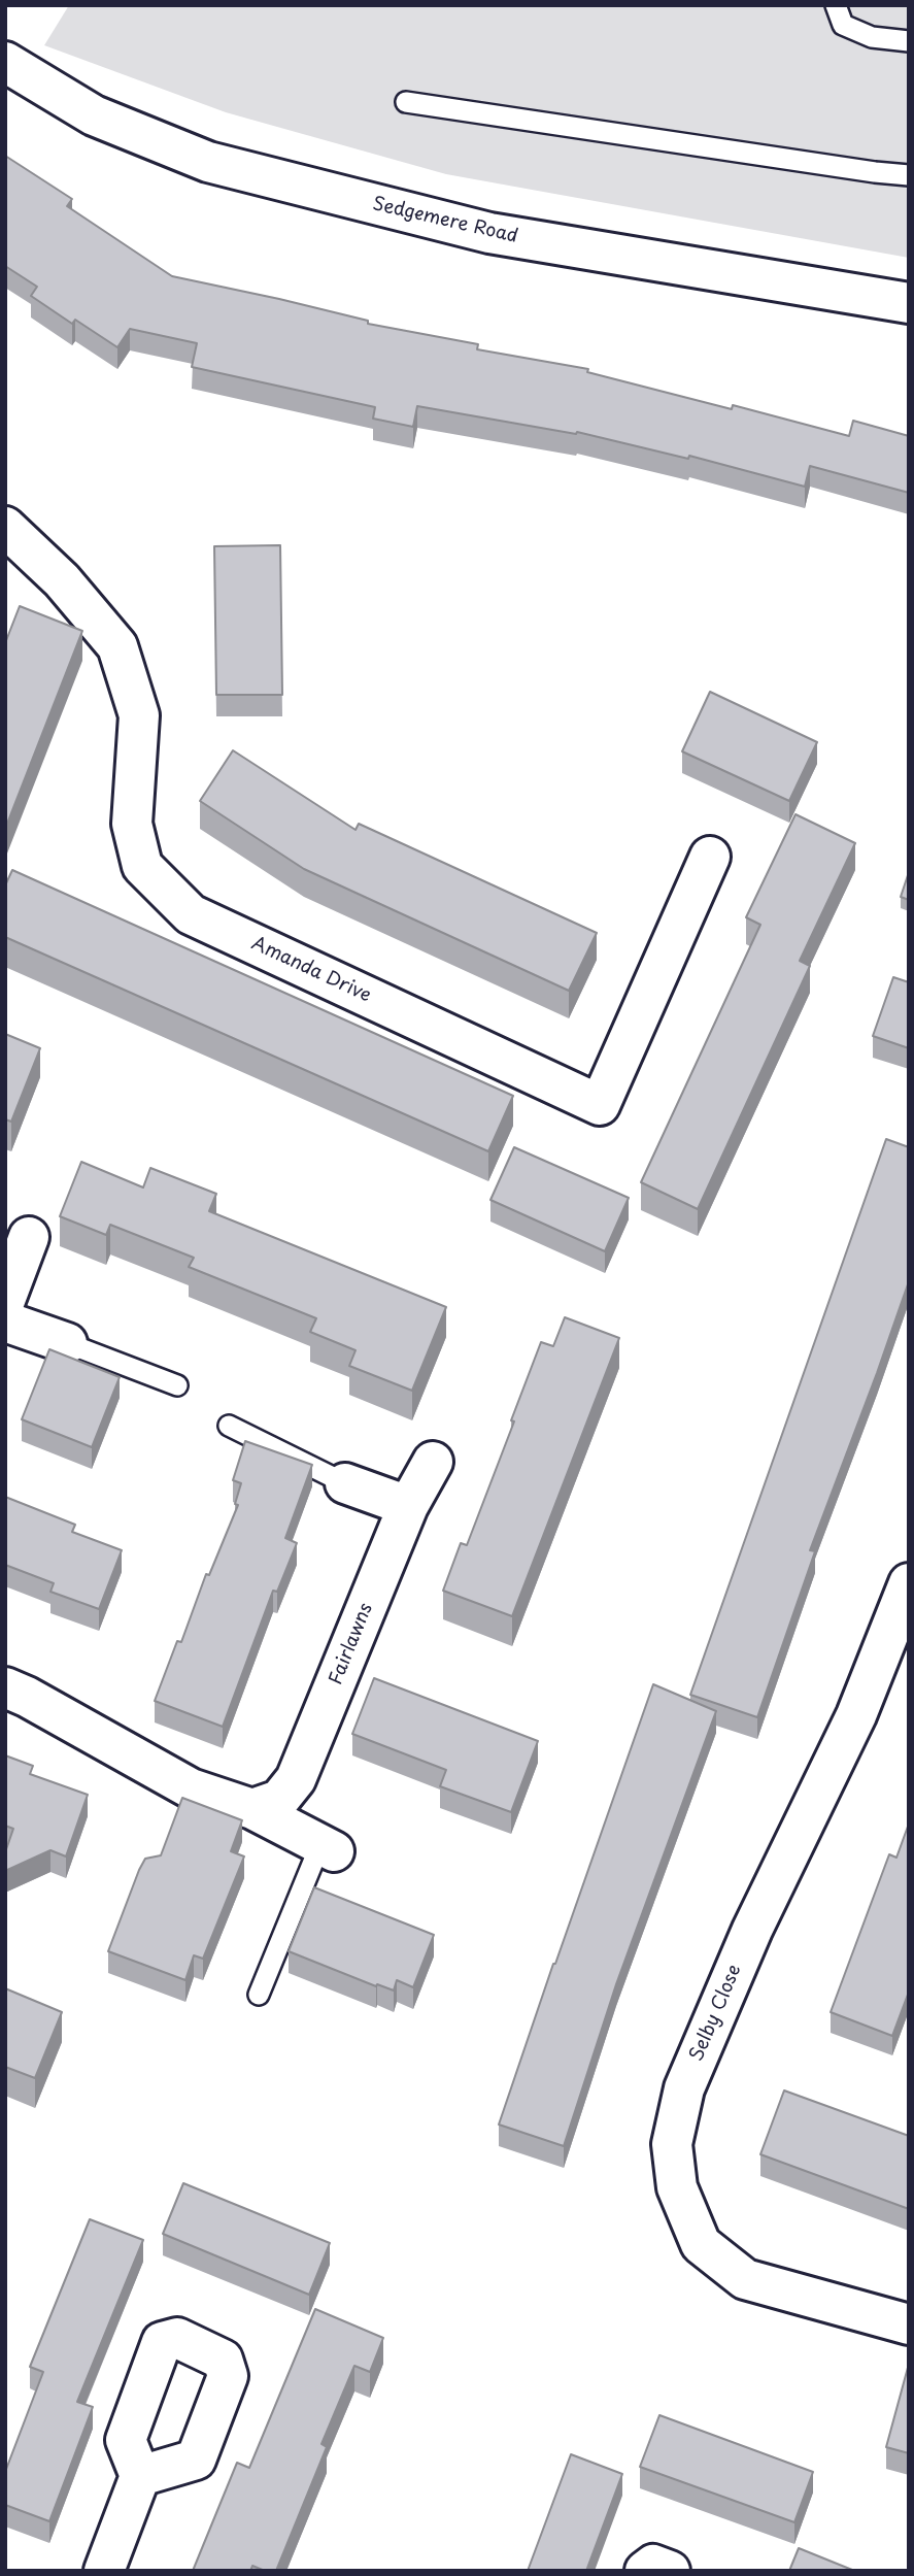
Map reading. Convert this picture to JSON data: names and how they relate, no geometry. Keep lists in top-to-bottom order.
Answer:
{
  "streets": {
    "street": [
      "Sedgemere Road",
      "Amanda Drive",
      "Fairlawns",
      "Selby Close"
    ]
  }
}
